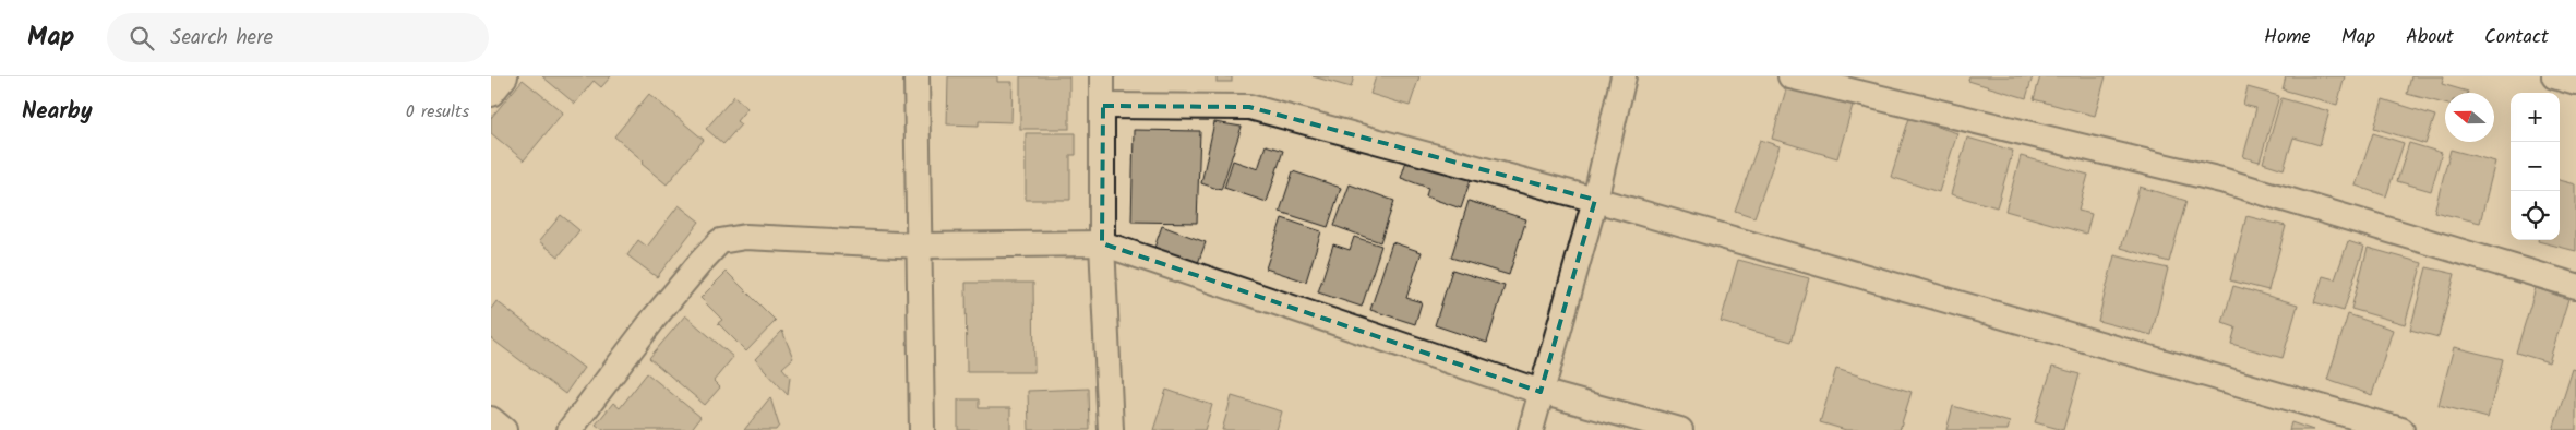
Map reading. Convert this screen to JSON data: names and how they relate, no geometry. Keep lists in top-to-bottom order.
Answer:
{
  "north": "left",
  "page": {
    "header": "Map",
    "search": "Search here",
    "nav": [
      "Home",
      "Map",
      "About",
      "Contact"
    ],
    "heading": ["Nearby", "0 results"],
    "map_buttons": ["+", "−"]
  }
}
